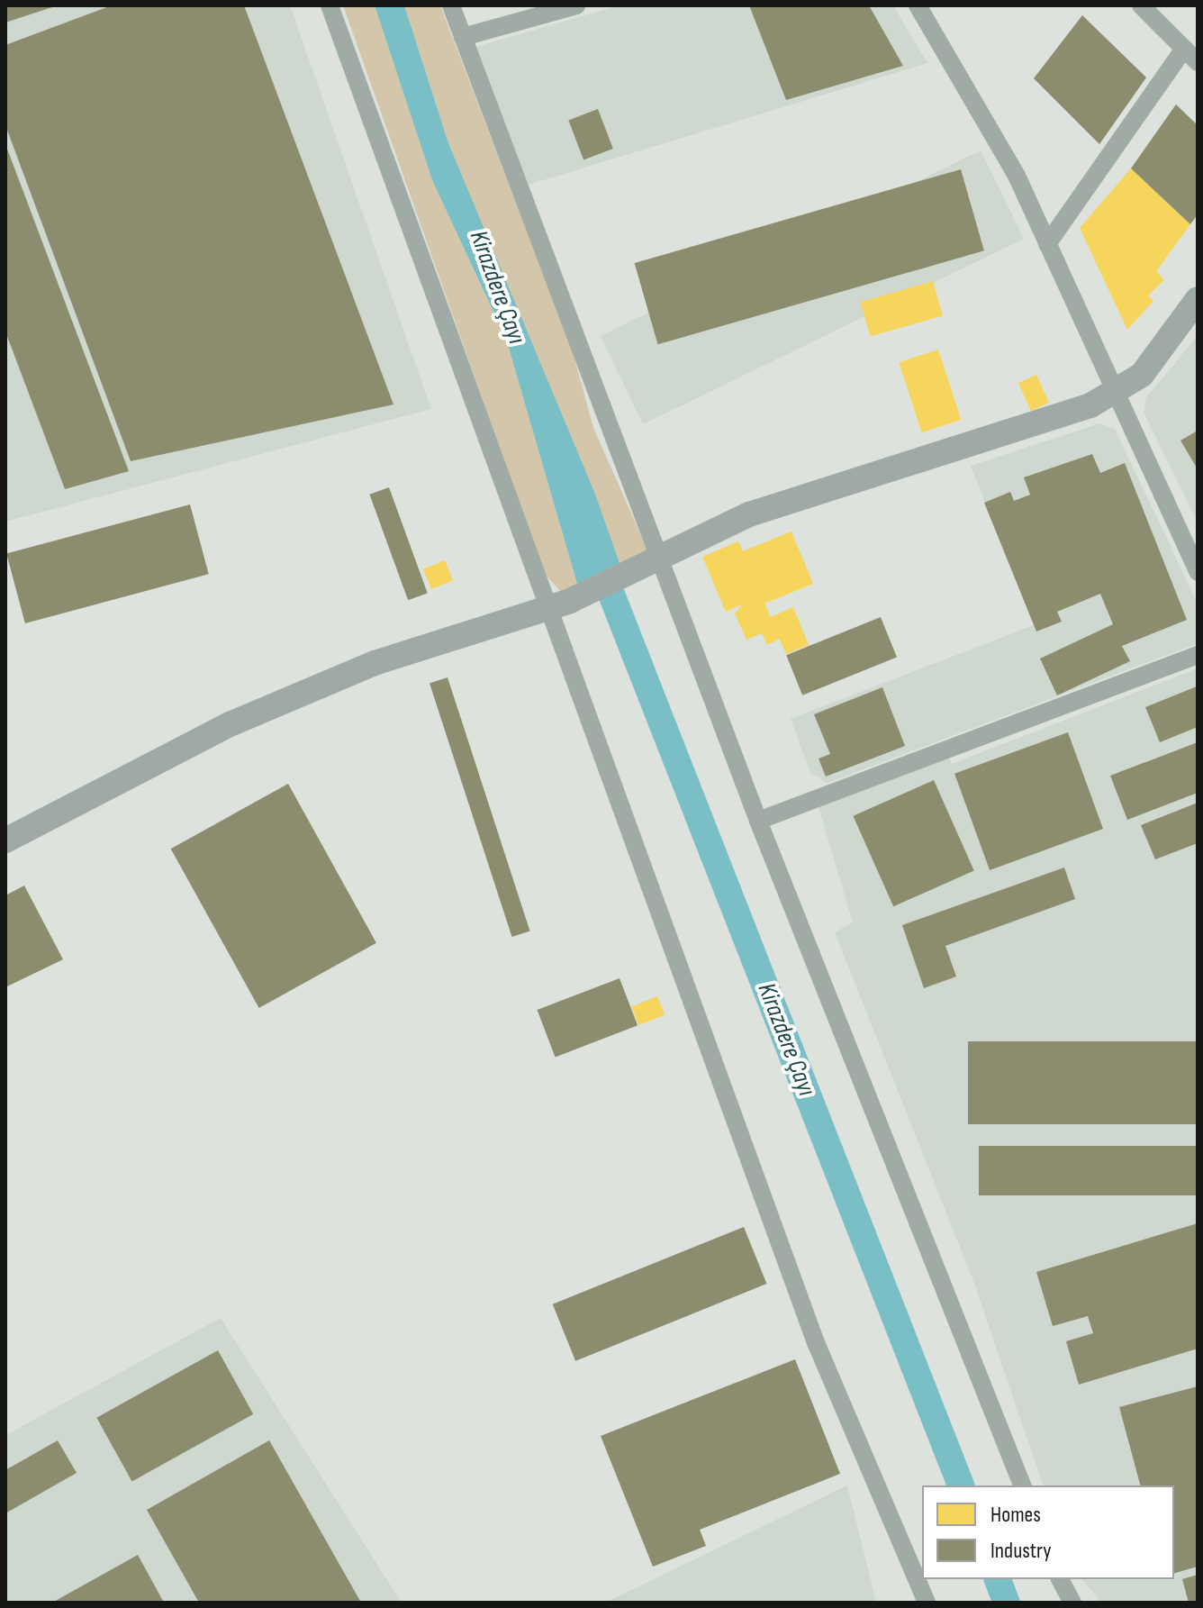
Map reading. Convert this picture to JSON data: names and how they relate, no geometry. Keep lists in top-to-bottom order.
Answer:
{
  "water": ["Kirazdere Çayı"],
  "legend": ["Homes", "Industry"]
}
